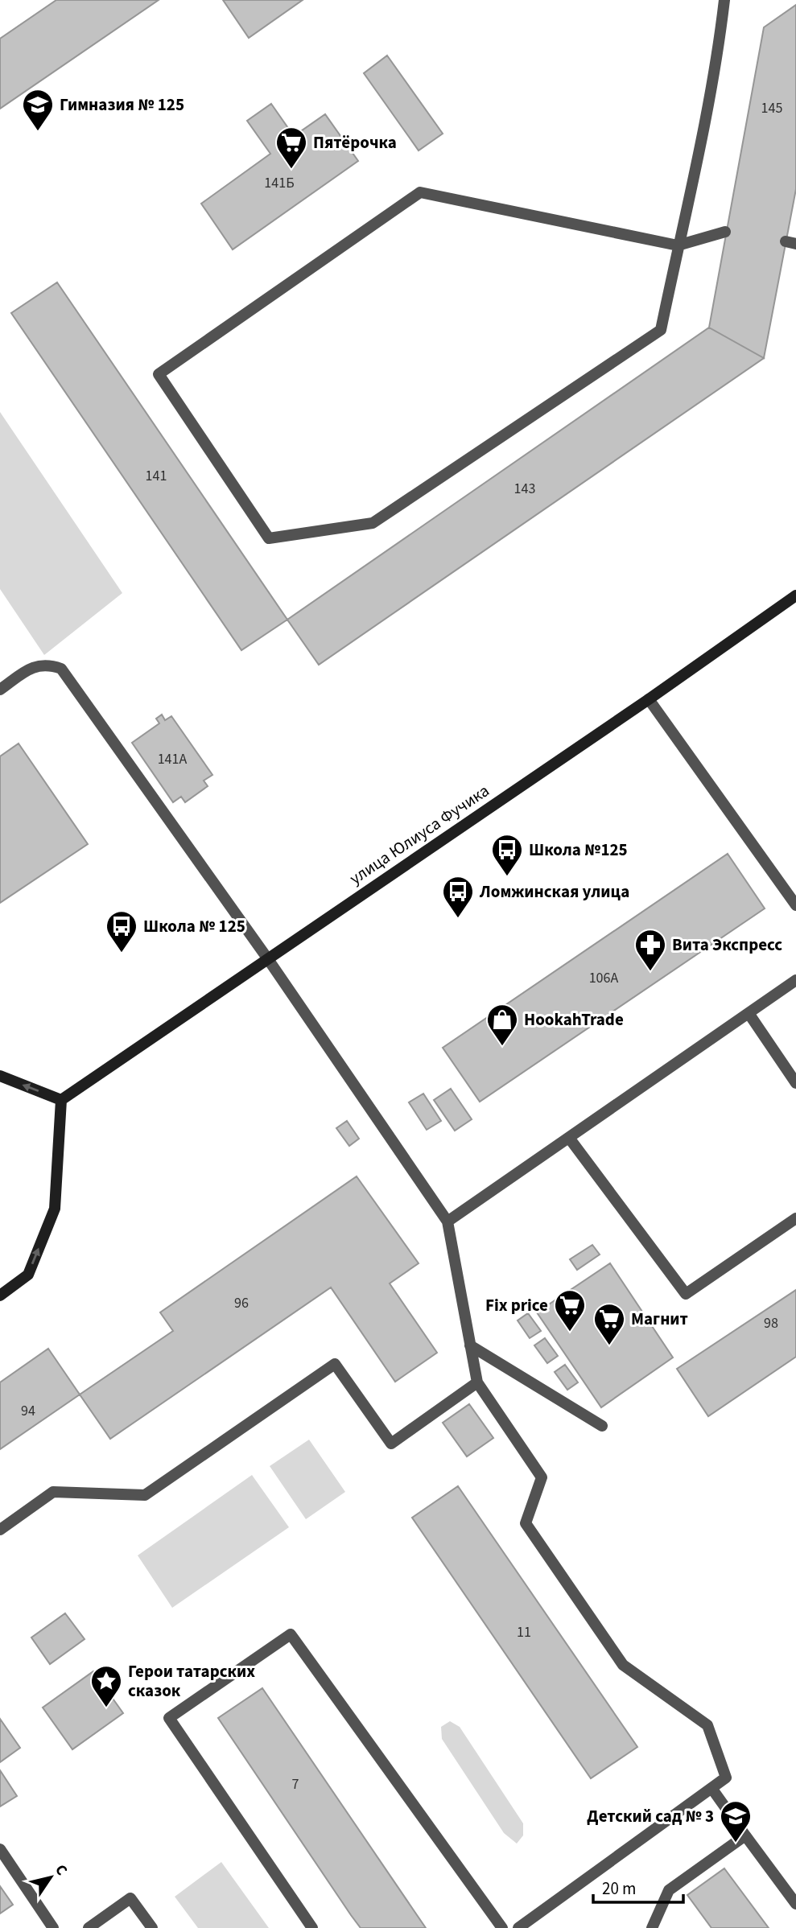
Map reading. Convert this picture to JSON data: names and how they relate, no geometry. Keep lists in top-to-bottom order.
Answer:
{
  "streets": {
    "main road": ["улица Юлиуса Фучика"]
  },
  "places": {
    "school or university": ["Гимназия № 125", "Детский сад № 3"],
    "supermarket": ["Пятёрочка", "Fix price", "Магнит"],
    "bus stop": ["Школа №125", "Ломжинская улица", "Школа № 125"],
    "pharmacy": ["Вита Экспресс"],
    "shop": ["HookahTrade"],
    "place": ["Герои татарских сказок"]
  },
  "house_numbers": [
    "145",
    "141Б",
    "141",
    "143",
    "141А",
    "106А",
    "96",
    "98",
    "94",
    "11",
    "7"
  ],
  "scale_bar": "20 m",
  "north": "top right"
}
